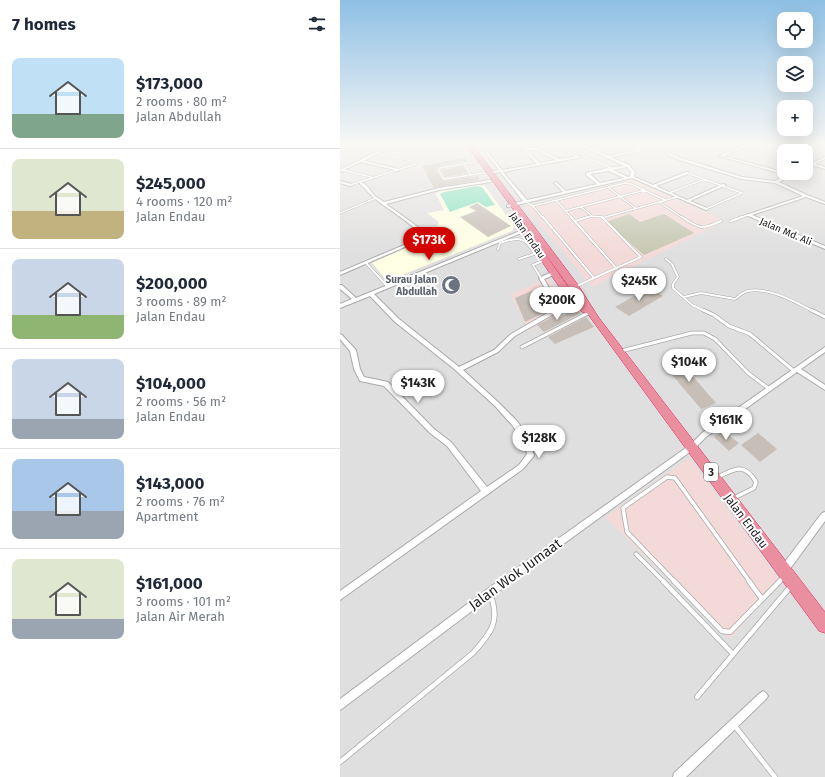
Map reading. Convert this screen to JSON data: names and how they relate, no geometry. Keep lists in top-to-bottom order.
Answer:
{
  "streets": {
    "highway": ["Jalan Endau", "3"],
    "street": ["Jalan Md. Ali", "Jalan Wok Jumaat"]
  },
  "crossings": [
    ["Jalan Endau", "Jalan Wok Jumaat"]
  ],
  "places": {
    "mosque": ["Surau Jalan Abdullah"]
  },
  "page": {
    "heading": "7 homes",
    "map_buttons": ["+", "−"],
    "list": [
      {
        "name": "$173,000",
        "note": "2 rooms · 80 m² · Jalan Abdullah"
      },
      {
        "name": "$245,000",
        "note": "4 rooms · 120 m² · Jalan Endau"
      },
      {
        "name": "$200,000",
        "note": "3 rooms · 89 m² · Jalan Endau"
      },
      {
        "name": "$104,000",
        "note": "2 rooms · 56 m² · Jalan Endau"
      },
      {
        "name": "$143,000",
        "note": "2 rooms · 76 m² · Apartment"
      },
      {
        "name": "$161,000",
        "note": "3 rooms · 101 m² · Jalan Air Merah"
      }
    ],
    "price": [
      "$173K",
      "$245K",
      "$200K",
      "$104K",
      "$143K",
      "$161K",
      "$128K"
    ]
  }
}
